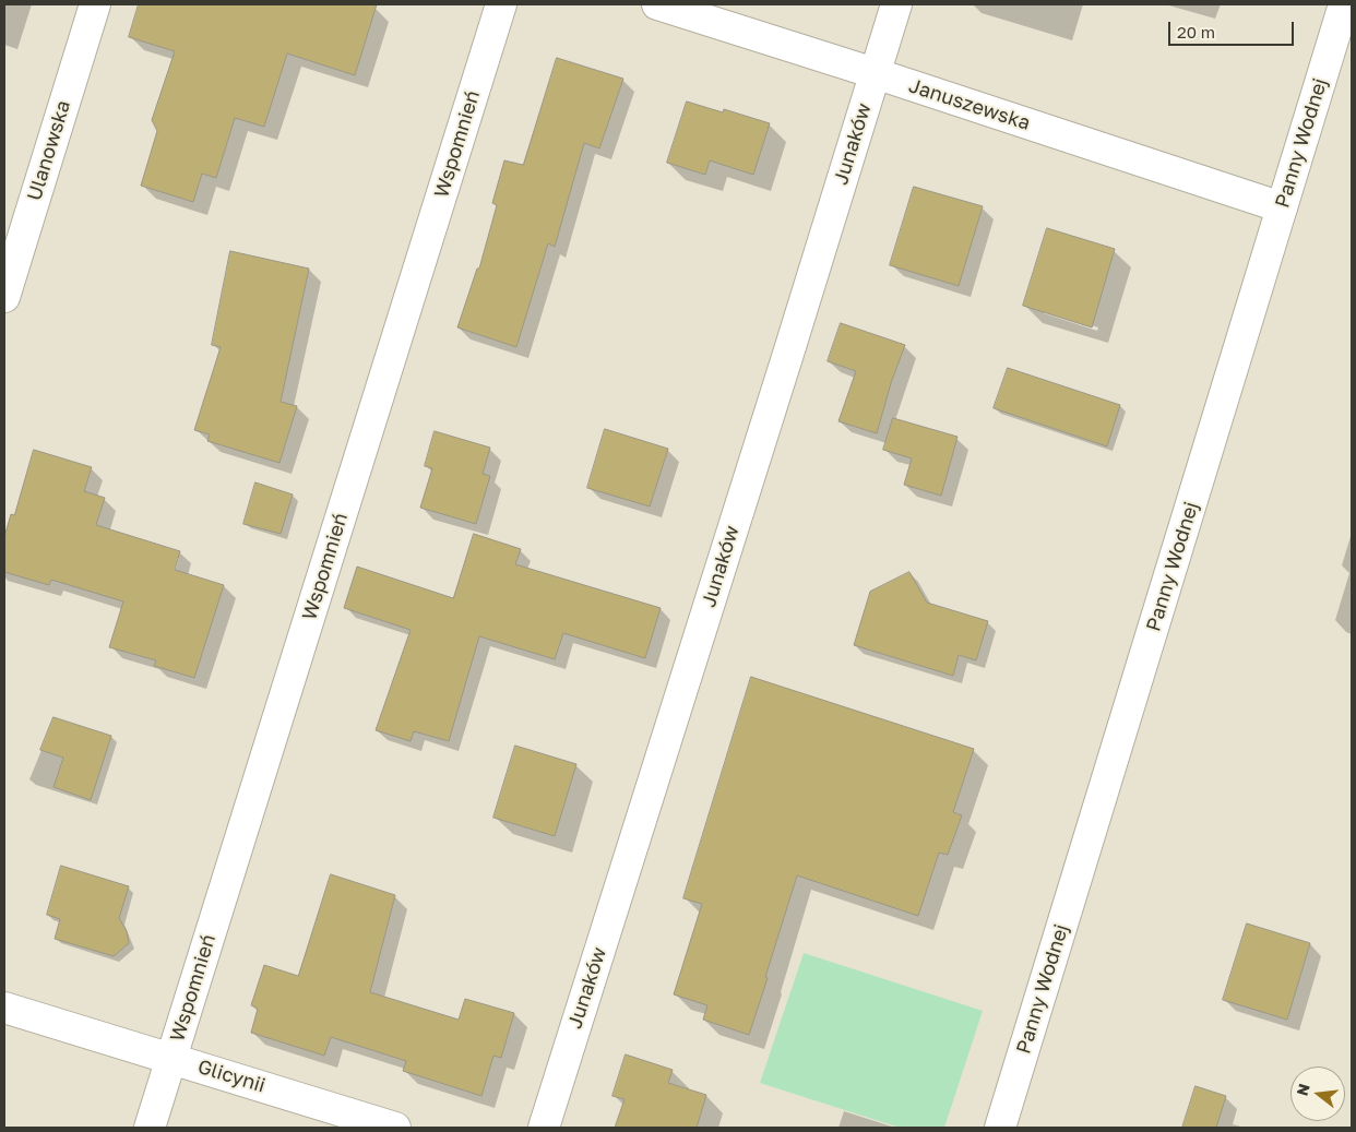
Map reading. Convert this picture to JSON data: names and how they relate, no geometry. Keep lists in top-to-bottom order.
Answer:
{
  "streets": {
    "street": [
      "Januszewska",
      "Panny Wodnej",
      "Wspomnień",
      "Junaków",
      "Ulanowska",
      "Glicynii"
    ]
  },
  "crossings": [
    ["Januszewska", "Panny Wodnej"],
    ["Januszewska", "Junaków"],
    ["Wspomnień", "Glicynii"]
  ],
  "scale_bar": "20 m",
  "north": "left"
}
